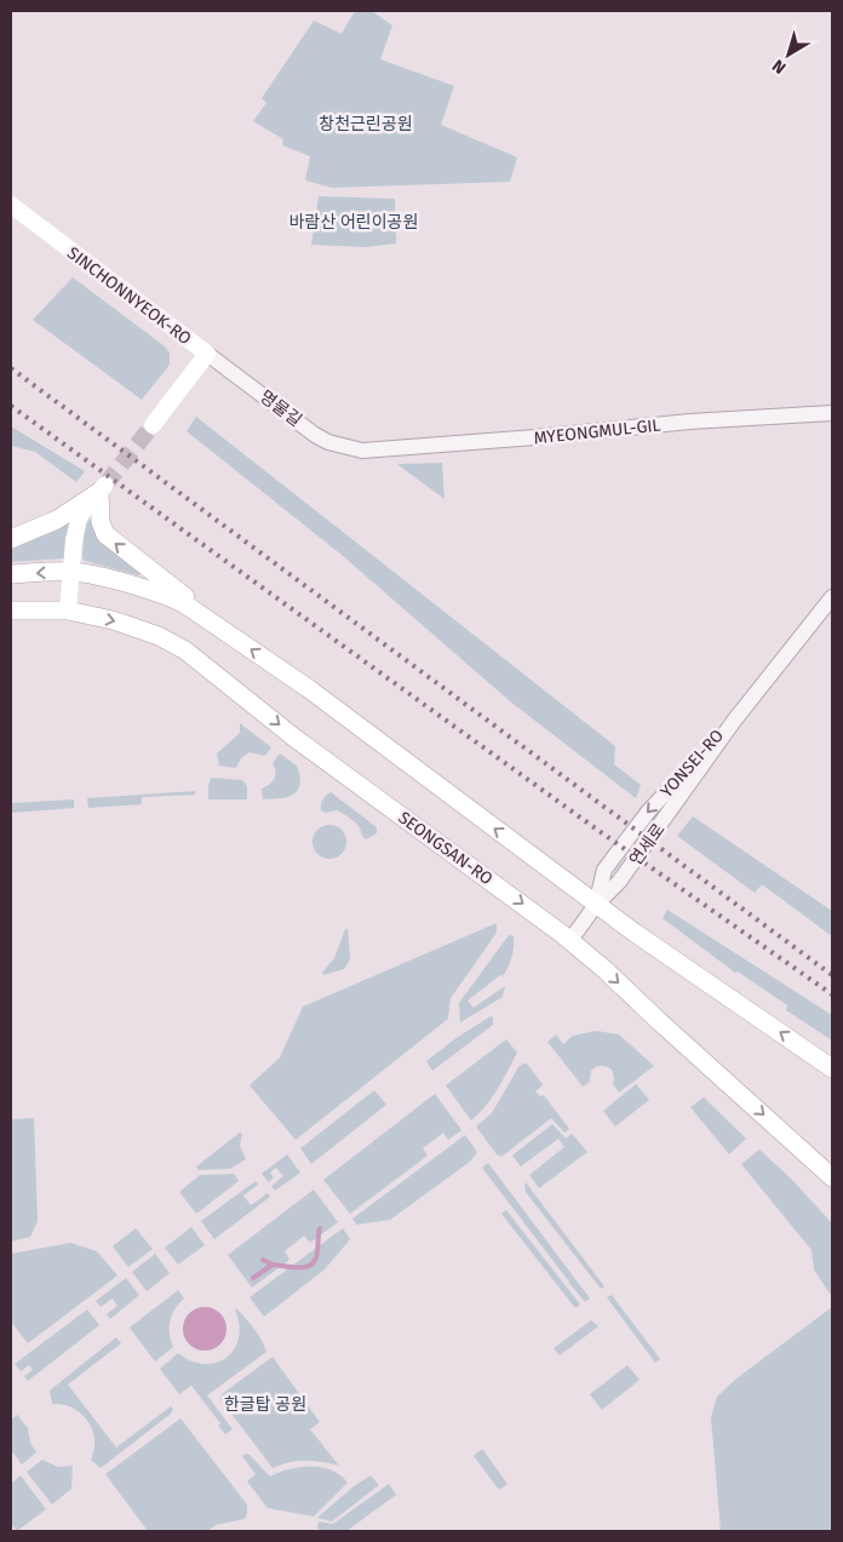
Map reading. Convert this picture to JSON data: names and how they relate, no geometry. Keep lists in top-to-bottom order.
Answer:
{
  "streets": {
    "main road": ["SINCHONNYEOK-RO", "SEONGSAN-RO"],
    "street": ["명물길", "YONSEI-RO"]
  },
  "crossings": [
    ["SINCHONNYEOK-RO", "명물길"],
    ["YONSEI-RO", "SEONGSAN-RO"]
  ],
  "parks": ["창천근린공원", "바람산 어린이공원", "한글탑 공원"],
  "north": "bottom left"
}
